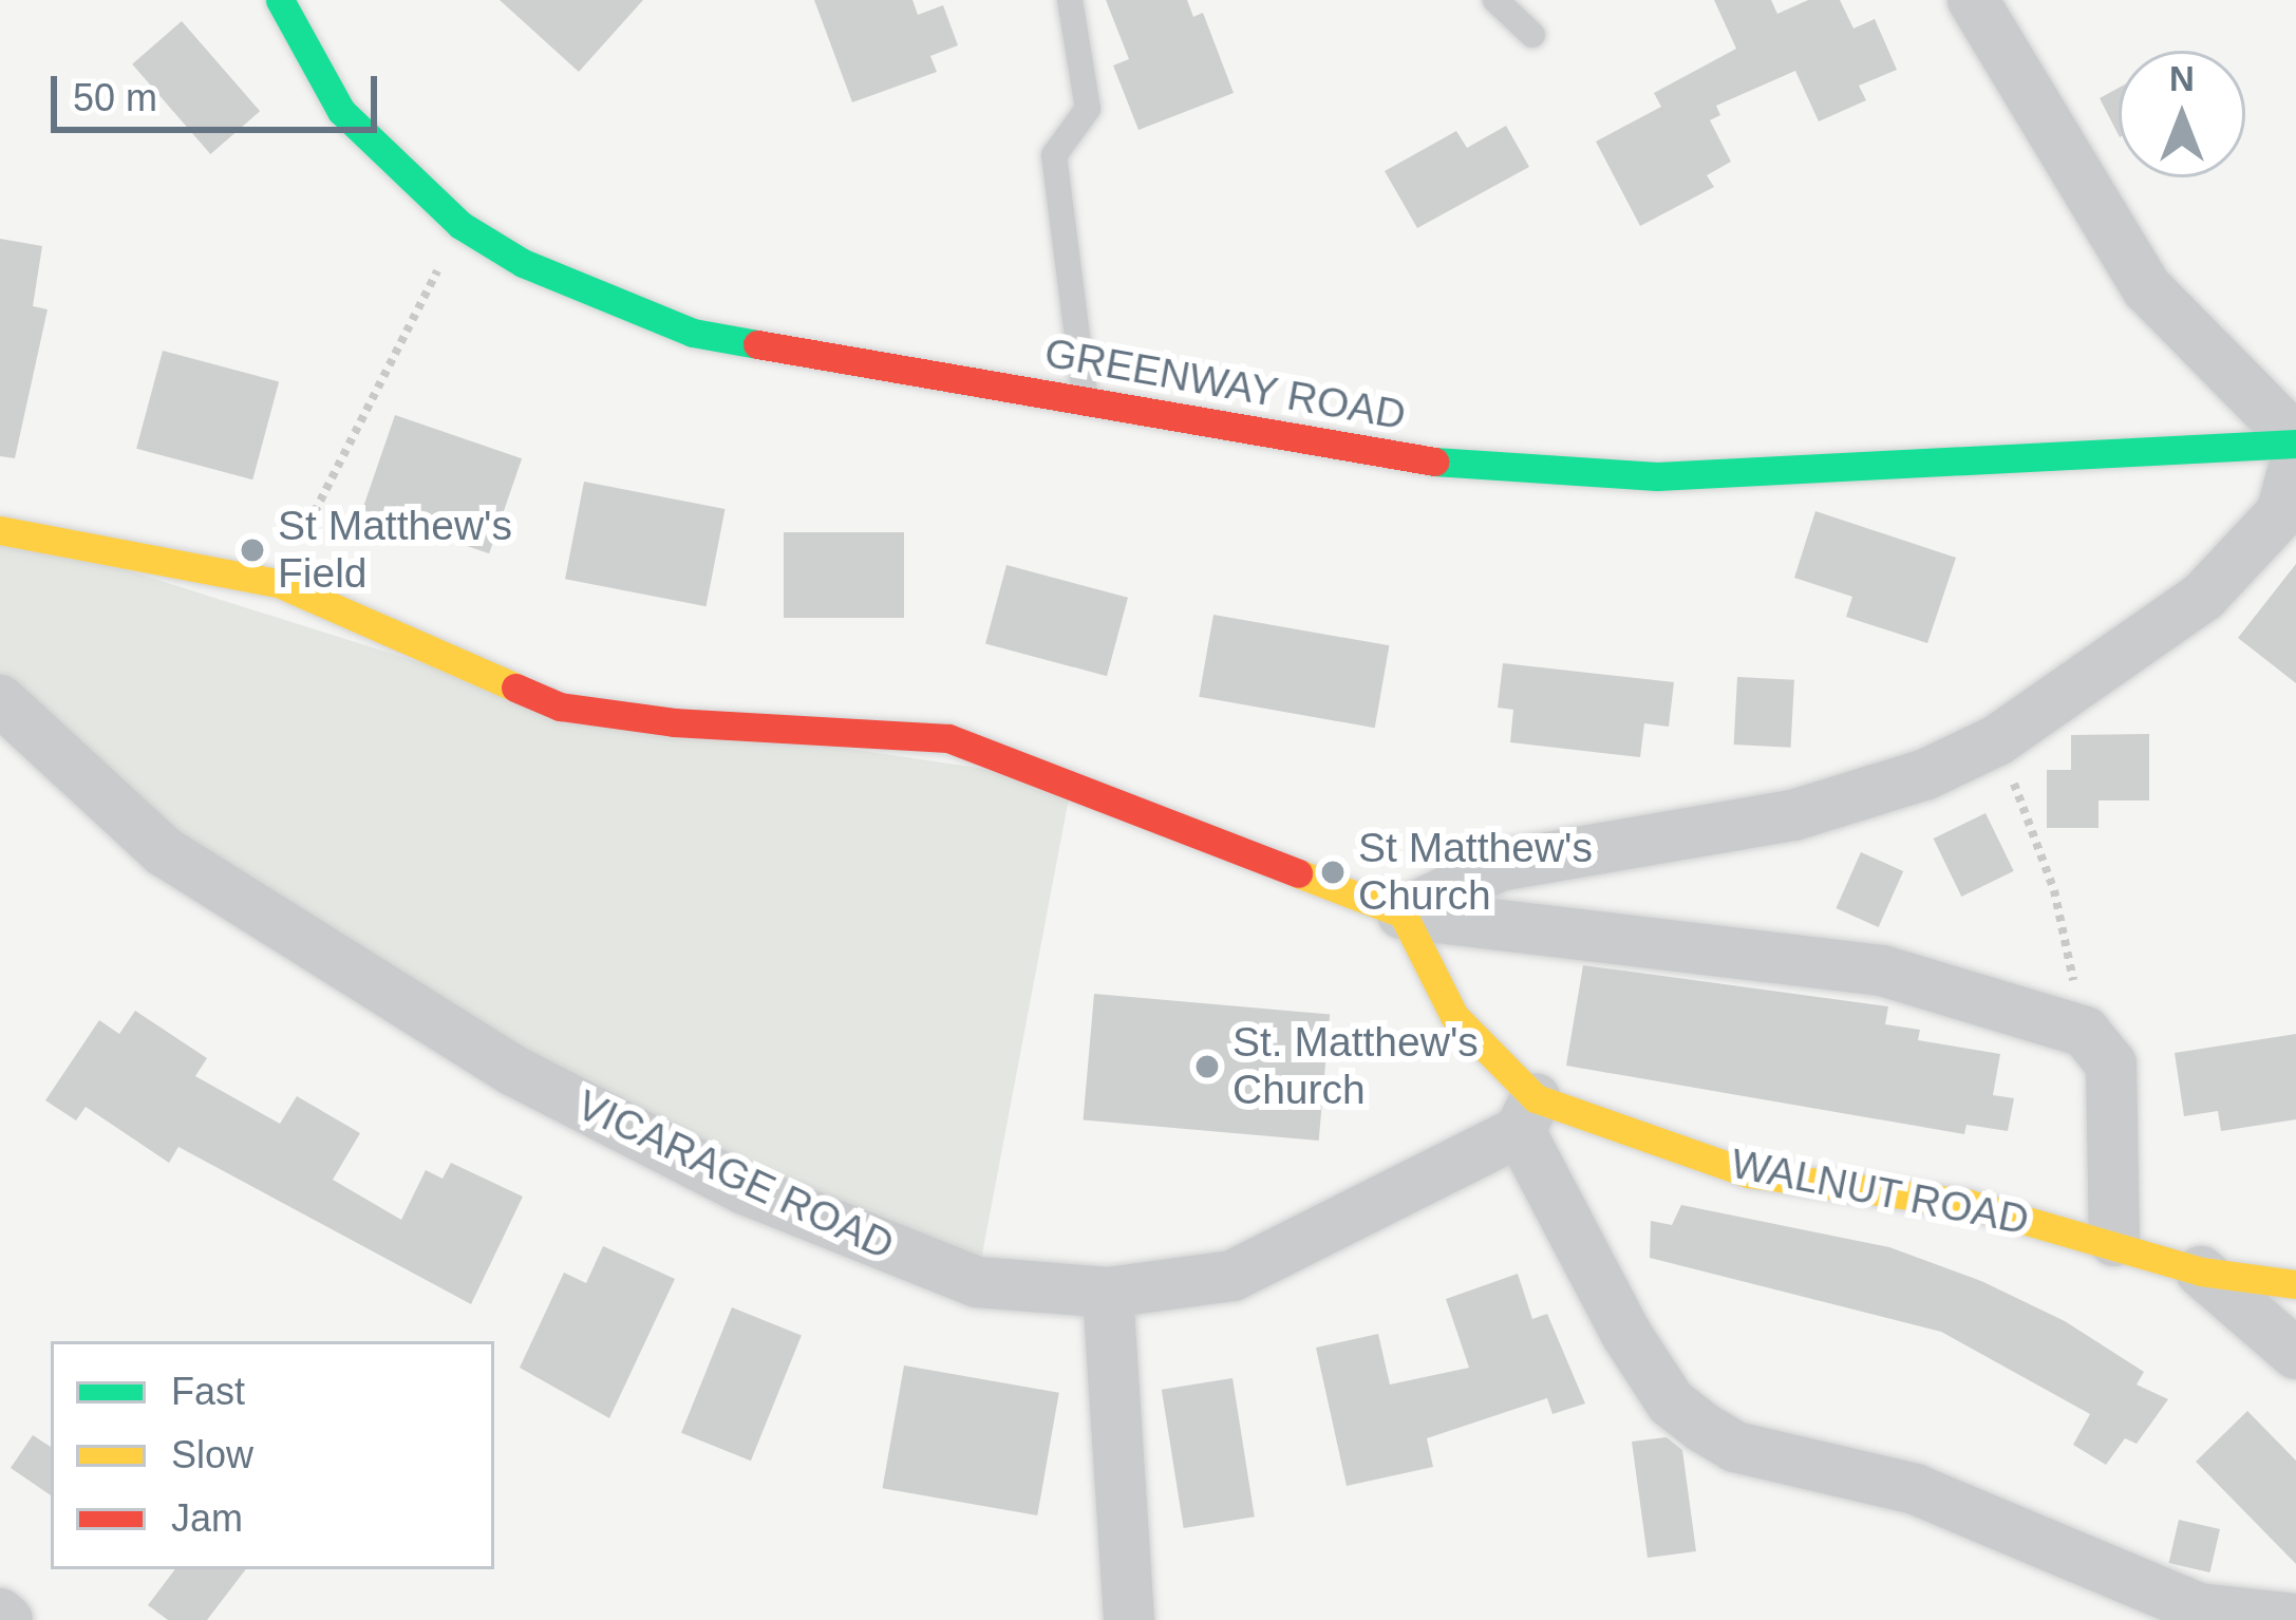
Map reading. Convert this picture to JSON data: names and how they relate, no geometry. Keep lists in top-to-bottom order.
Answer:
{
  "streets": {
    "street": ["GREENWAY ROAD", "VICARAGE ROAD", "WALNUT ROAD"]
  },
  "crossings": [
    ["VICARAGE ROAD", "WALNUT ROAD"]
  ],
  "places": ["St Matthew's Field", "St Matthew's Church", "St. Matthew's Church"],
  "legend": ["Fast", "Slow", "Jam"],
  "scale_bar": "50 m",
  "north": "top"
}
